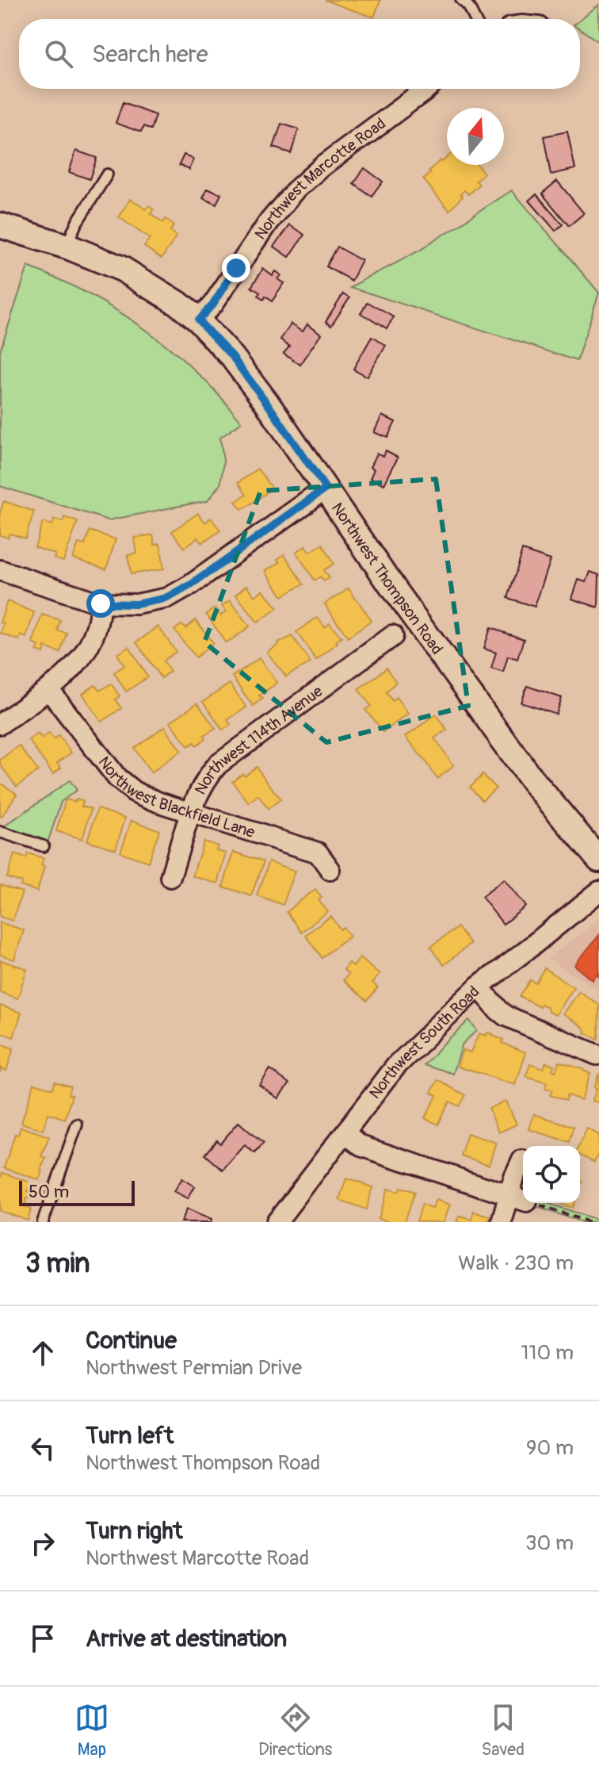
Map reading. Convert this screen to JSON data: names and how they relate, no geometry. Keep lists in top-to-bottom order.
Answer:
{
  "streets": {
    "street": [
      "Northwest Marcotte Road",
      "Northwest Thompson Road",
      "Northwest 114th Avenue",
      "Northwest Blackfield Lane",
      "Northwest South Road"
    ]
  },
  "crossings": [
    ["Northwest Marcotte Road", "Northwest Thompson Road"],
    ["Northwest 114th Avenue", "Northwest Blackfield Lane"]
  ],
  "scale_bar": "50 m",
  "north": "top",
  "page": {
    "search": "Search here",
    "scale": "50 m",
    "heading": ["3 min", "Walk · 230 m"],
    "list": [
      ["Continue", "Northwest Permian Drive", "110 m"],
      ["Turn left", "Northwest Thompson Road", "90 m"],
      ["Turn right", "Northwest Marcotte Road", "30 m"],
      "Arrive at destination"
    ],
    "nav": ["Map", "Directions", "Saved"]
  }
}
